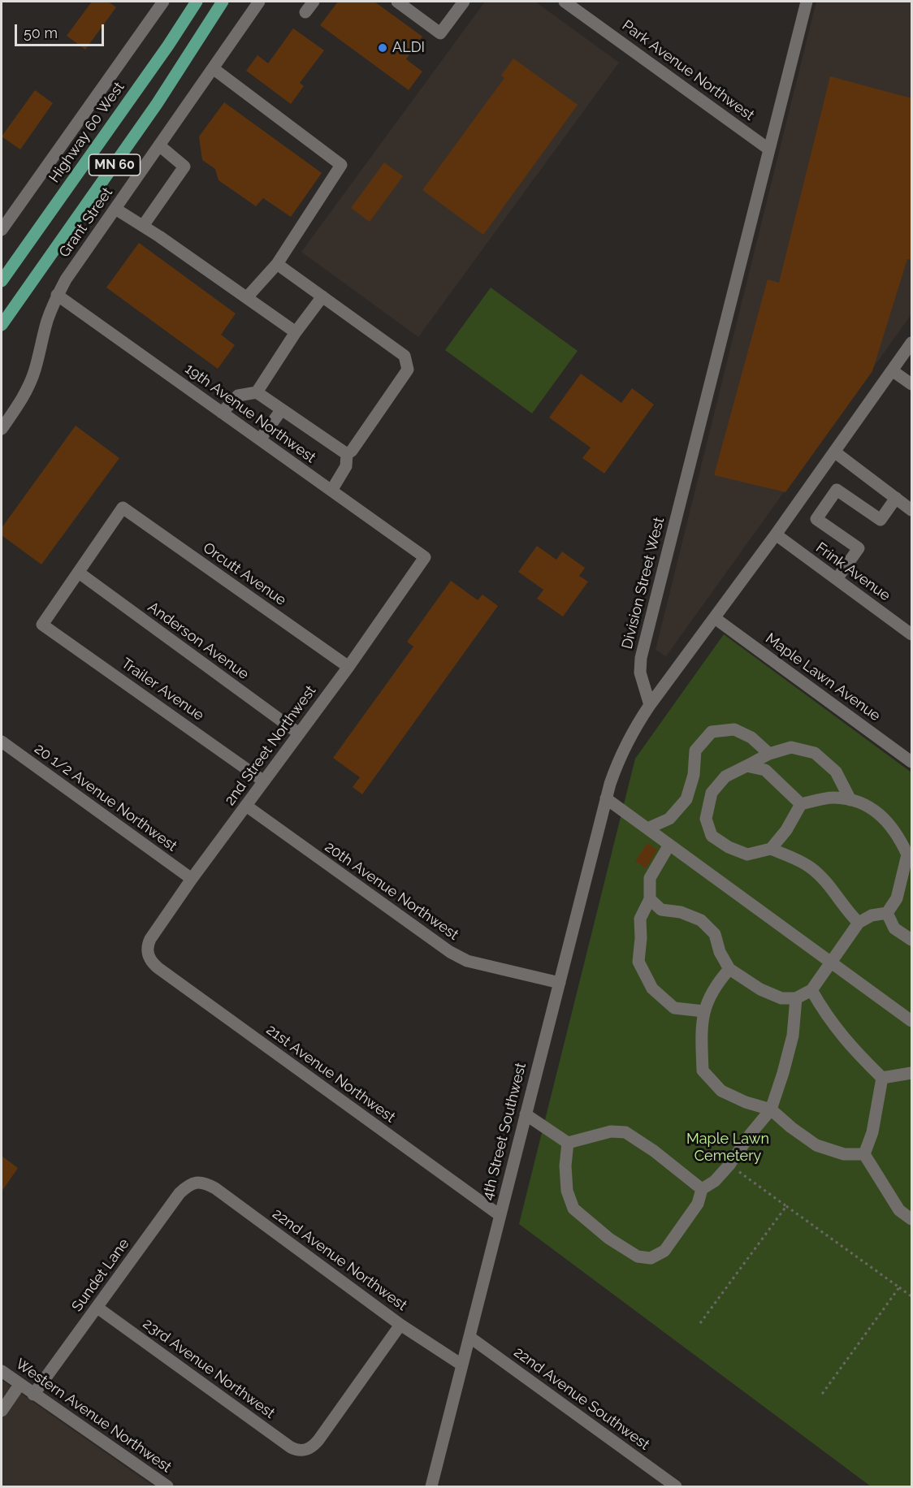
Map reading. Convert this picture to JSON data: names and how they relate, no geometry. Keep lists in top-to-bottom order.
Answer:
{
  "streets": {
    "main road": ["Highway 60 West", "MN 60"],
    "street": [
      "Park Avenue Northwest",
      "Grant Street",
      "19th Avenue Northwest",
      "Frink Avenue",
      "Orcutt Avenue",
      "Division Street West",
      "Anderson Avenue",
      "Maple Lawn Avenue",
      "Trailer Avenue",
      "2nd Street Northwest",
      "20 1/2 Avenue Northwest",
      "20th Avenue Northwest",
      "21st Avenue Northwest",
      "4th Street Southwest",
      "22nd Avenue Northwest",
      "Sundet Lane",
      "23rd Avenue Northwest",
      "22nd Avenue Southwest",
      "Western Avenue Northwest"
    ]
  },
  "crossings": [
    ["Park Avenue Northwest", "Division Street West"],
    ["Grant Street", "19th Avenue Northwest"],
    ["19th Avenue Northwest", "2nd Street Northwest"],
    ["Orcutt Avenue", "Anderson Avenue"],
    ["Orcutt Avenue", "Trailer Avenue"],
    ["Orcutt Avenue", "2nd Street Northwest"],
    ["Division Street West", "4th Street Southwest"],
    ["Anderson Avenue", "Trailer Avenue"],
    ["Anderson Avenue", "2nd Street Northwest"],
    ["Trailer Avenue", "2nd Street Northwest"],
    ["2nd Street Northwest", "20 1/2 Avenue Northwest"],
    ["2nd Street Northwest", "20th Avenue Northwest"],
    ["2nd Street Northwest", "21st Avenue Northwest"],
    ["20th Avenue Northwest", "4th Street Southwest"],
    ["21st Avenue Northwest", "4th Street Southwest"],
    ["4th Street Southwest", "22nd Avenue Northwest"],
    ["4th Street Southwest", "22nd Avenue Southwest"],
    ["22nd Avenue Northwest", "Sundet Lane"],
    ["22nd Avenue Northwest", "23rd Avenue Northwest"],
    ["Sundet Lane", "23rd Avenue Northwest"],
    ["Sundet Lane", "Western Avenue Northwest"]
  ],
  "parks": ["Maple Lawn Cemetery"],
  "places": ["ALDI"],
  "scale_bar": "50 m"
}
